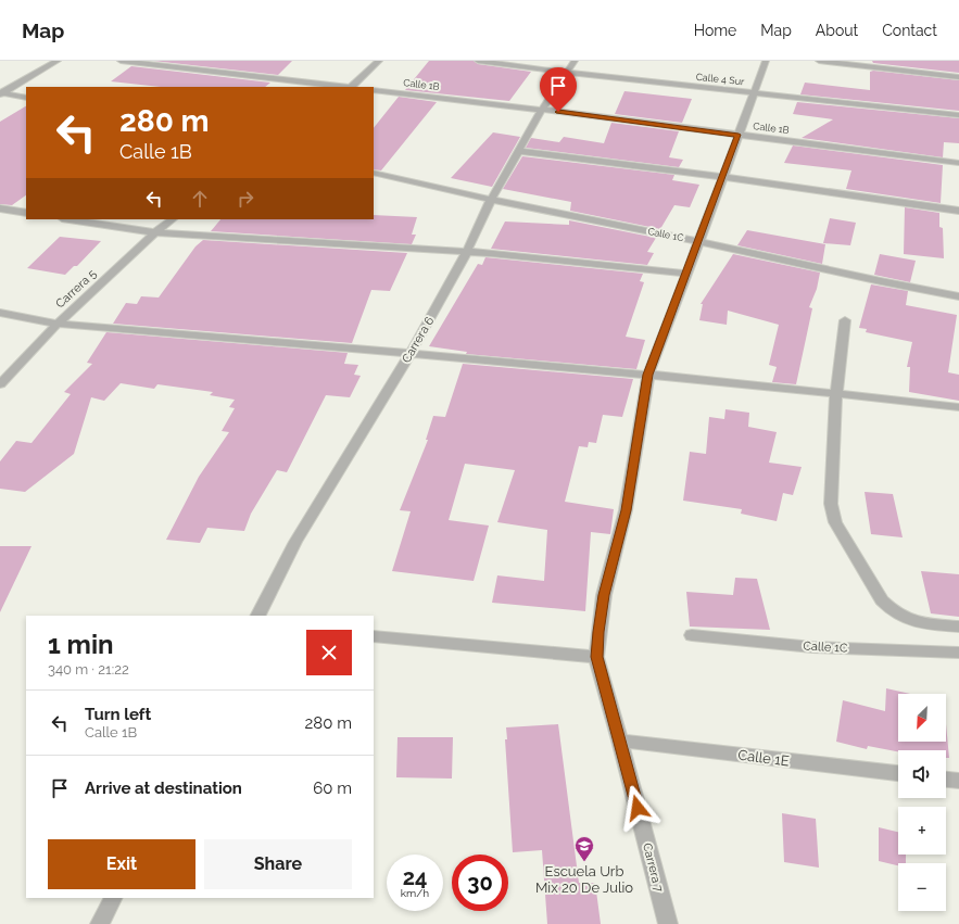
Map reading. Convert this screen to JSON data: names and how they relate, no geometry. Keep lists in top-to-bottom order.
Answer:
{
  "streets": {
    "street": [
      "Calle 4 Sur",
      "Calle 1B",
      "Calle 1C",
      "Carrera 5",
      "Carrera 6",
      "Calle 1E",
      "Carrera 7"
    ]
  },
  "crossings": [
    ["Calle 4 Sur", "Carrera 6"],
    ["Calle 4 Sur", "Carrera 7"],
    ["Calle 1B", "Carrera 6"],
    ["Calle 1B", "Carrera 7"],
    ["Calle 1C", "Carrera 6"],
    ["Calle 1C", "Carrera 7"],
    ["Calle 1E", "Carrera 7"]
  ],
  "places": {
    "school or university": ["Escuela Urb Mix 20 De Julio"]
  },
  "north": "bottom left",
  "page": {
    "header": "Map",
    "nav": [
      "Home",
      "Map",
      "About",
      "Contact"
    ],
    "turn": ["280 m", "Calle 1B"],
    "heading": ["1 min", "340 m · 21:22"],
    "list": [
      {
        "name": "Turn left",
        "note": "Calle 1B",
        "value": "280 m"
      },
      {
        "name": "Arrive at destination",
        "value": "60 m"
      }
    ],
    "map_buttons": ["+", "−"],
    "buttons": ["Exit", "Share"],
    "speed": "24 km/h",
    "limit": "30"
  }
}
